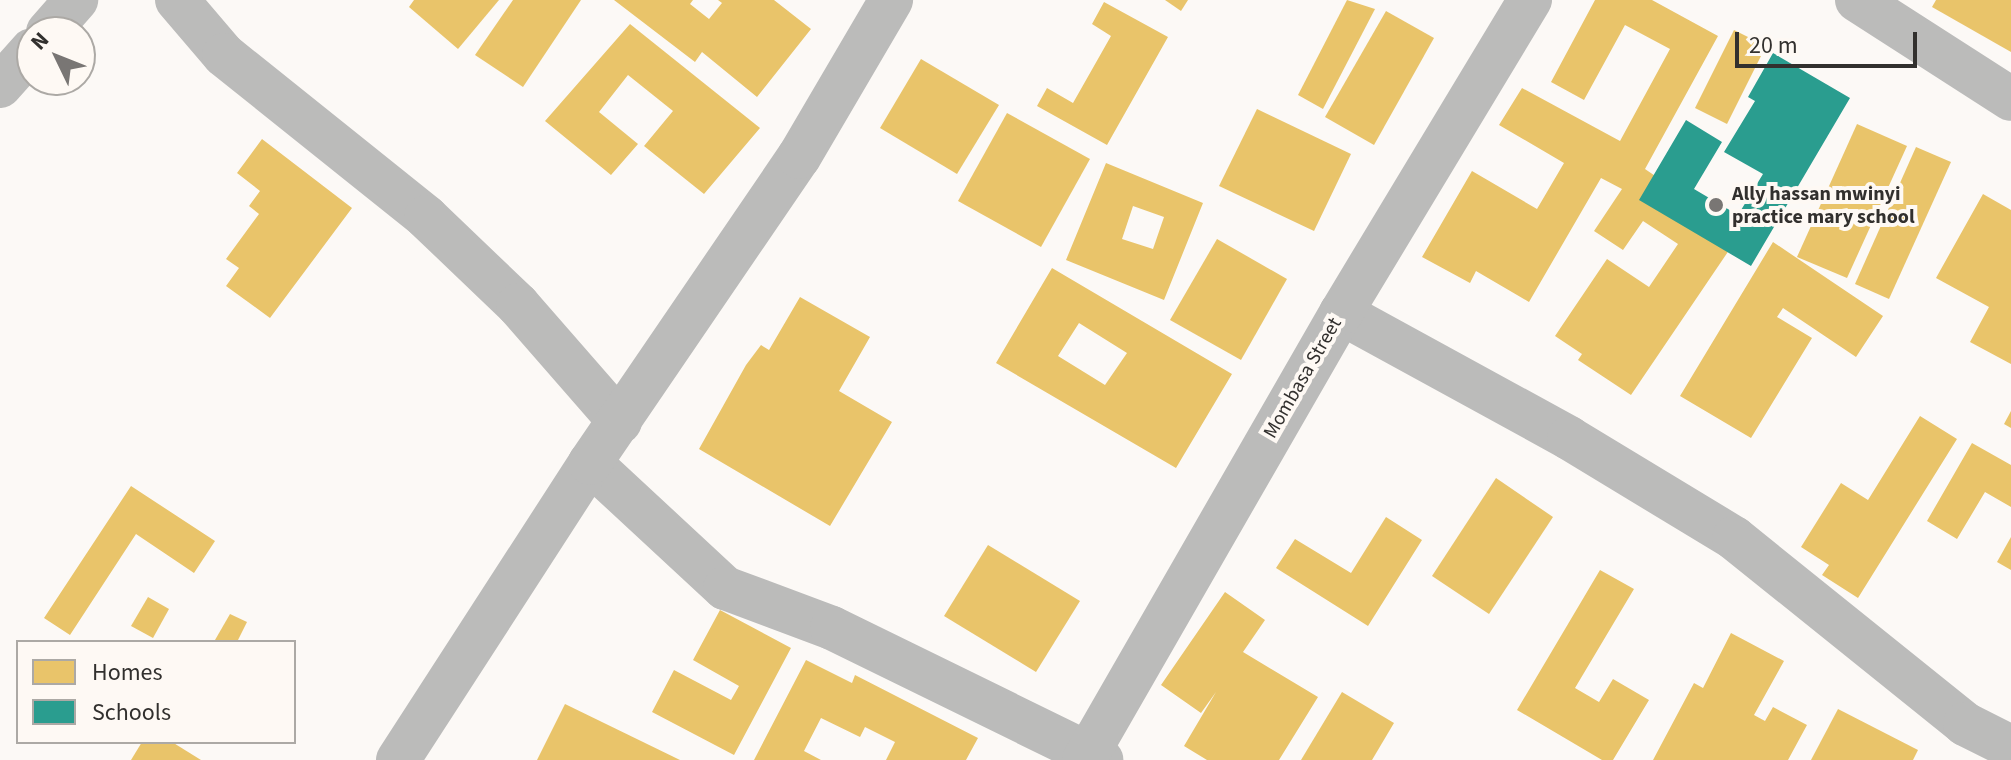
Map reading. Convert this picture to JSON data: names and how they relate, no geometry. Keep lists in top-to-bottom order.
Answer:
{
  "streets": {
    "street": ["Mombasa Street"]
  },
  "places": ["Ally hassan mwinyi practice mary school"],
  "legend": ["Homes", "Schools"],
  "scale_bar": "20 m",
  "north": "top left"
}
